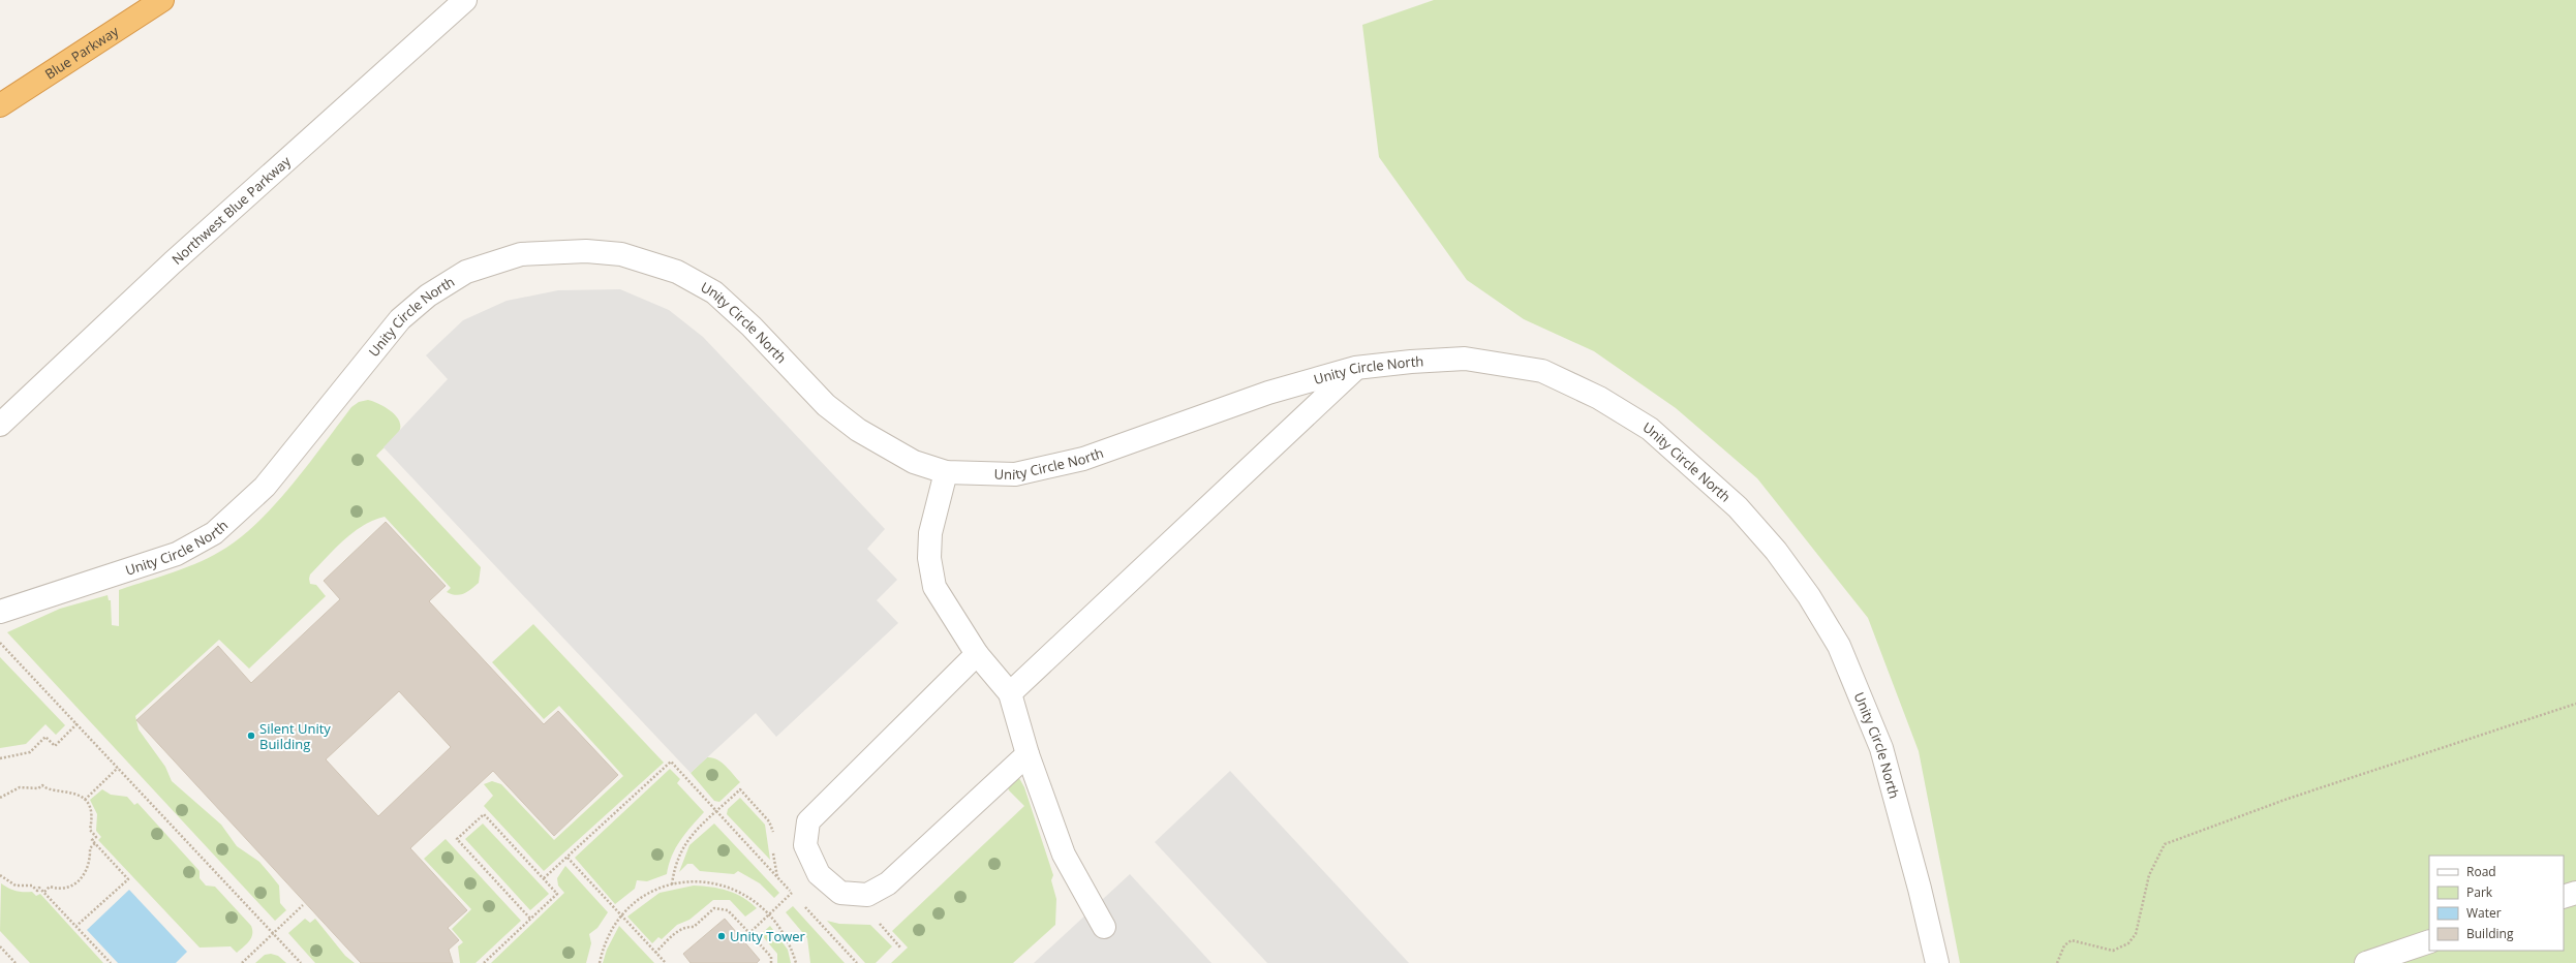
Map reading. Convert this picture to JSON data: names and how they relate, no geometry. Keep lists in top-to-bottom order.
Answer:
{
  "streets": {
    "highway": ["Blue Parkway"],
    "street": ["Northwest Blue Parkway", "Unity Circle North"]
  },
  "places": ["Silent Unity Building", "Unity Tower"],
  "legend": [
    "Road",
    "Park",
    "Water",
    "Building"
  ]
}
